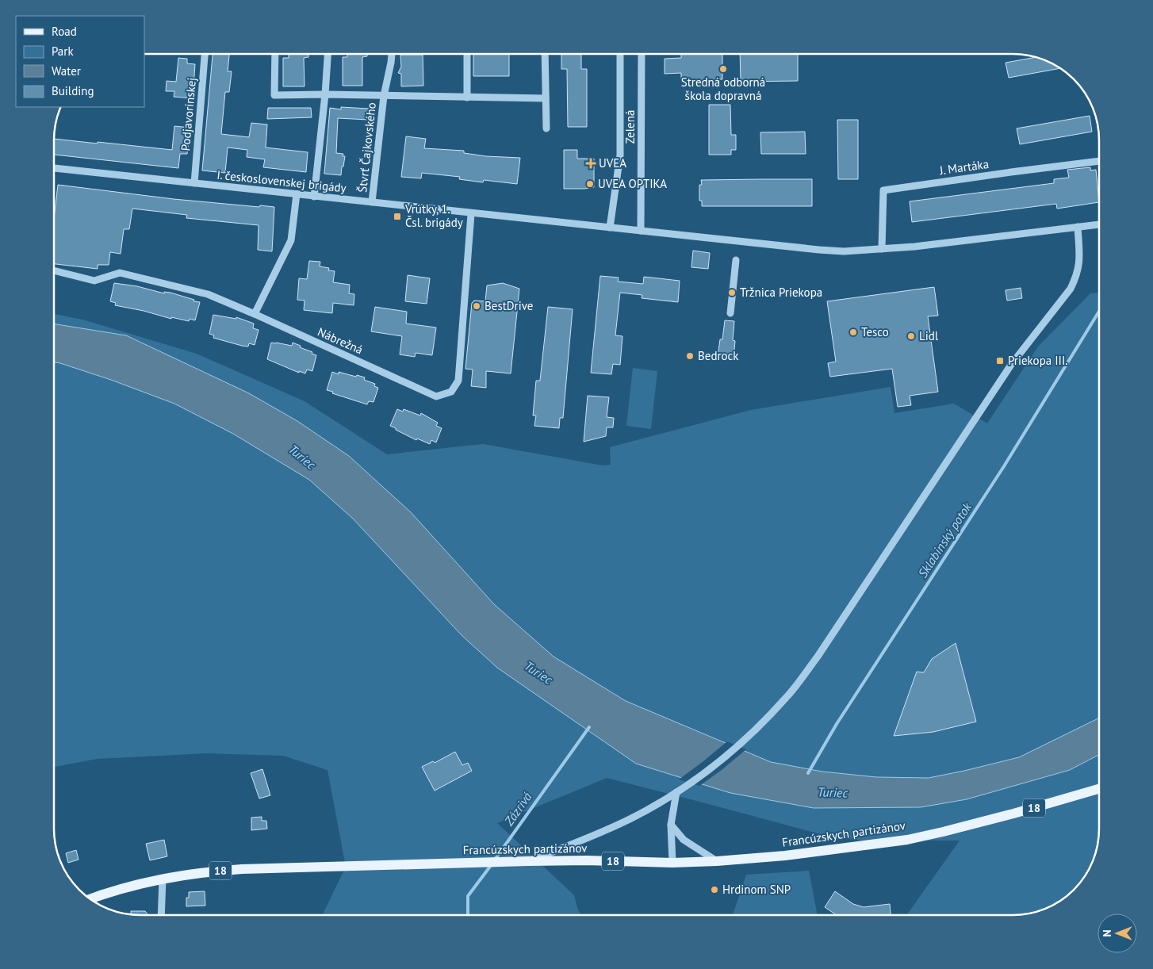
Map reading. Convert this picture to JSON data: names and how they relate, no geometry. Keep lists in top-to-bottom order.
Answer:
{
  "streets": {
    "main road": ["18", "Francúzskych partizánov"],
    "street": [
      "Podjavorinskej",
      "Zelená",
      "Štvrť Čajkovského",
      "J. Martáka",
      "I. československej brigády",
      "Nábrežná"
    ]
  },
  "crossings": [
    ["Podjavorinskej", "I. československej brigády"],
    ["Zelená", "I. československej brigády"],
    ["Štvrť Čajkovského", "I. československej brigády"],
    ["J. Martáka", "I. československej brigády"],
    ["I. československej brigády", "Nábrežná"]
  ],
  "water": ["Turiec", "Sklabinský potok", "Zázrivá"],
  "places": {
    "other": [
      "Stredná odborná škola dopravná",
      "UVEA OPTIKA",
      "Tržnica Priekopa",
      "BestDrive",
      "Tesco",
      "Lidl",
      "Bedrock",
      "Hrdinom SNP"
    ],
    "health": ["UVEA"],
    "transit": ["Vrútky, 1. Čsl. brigády", "Priekopa III."]
  },
  "legend": [
    "Road",
    "Park",
    "Water",
    "Building"
  ],
  "north": "left"
}
